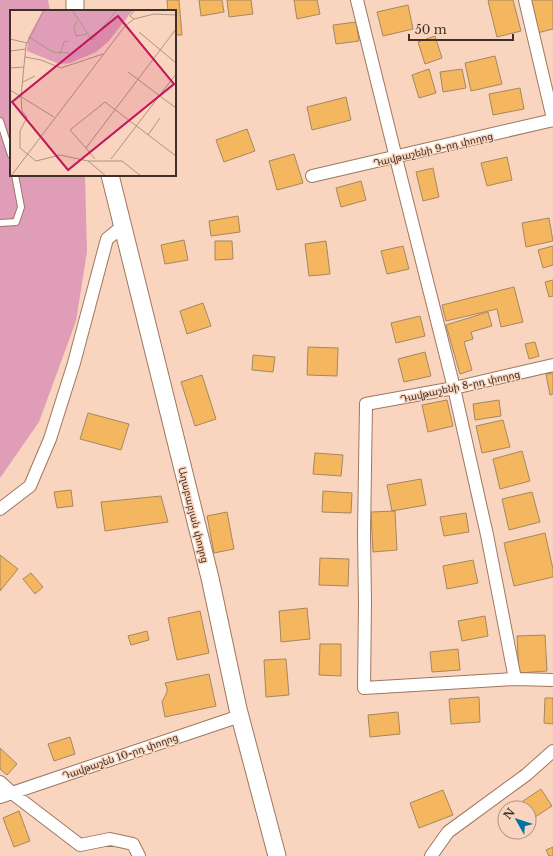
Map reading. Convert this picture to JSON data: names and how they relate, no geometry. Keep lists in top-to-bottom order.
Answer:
{
  "streets": {
    "street": [
      "Դավթաշենի 9-րդ փողոց",
      "Դավթաշենի 8-րդ փողոց",
      "Աղաբաբյան փողոց",
      "Դավթաշեն 10-րդ փողոց"
    ]
  },
  "crossings": [
    ["Աղաբաբյան փողոց", "Դավթաշեն 10-րդ փողոց"]
  ],
  "scale_bar": "50 m",
  "north": "top left"
}
